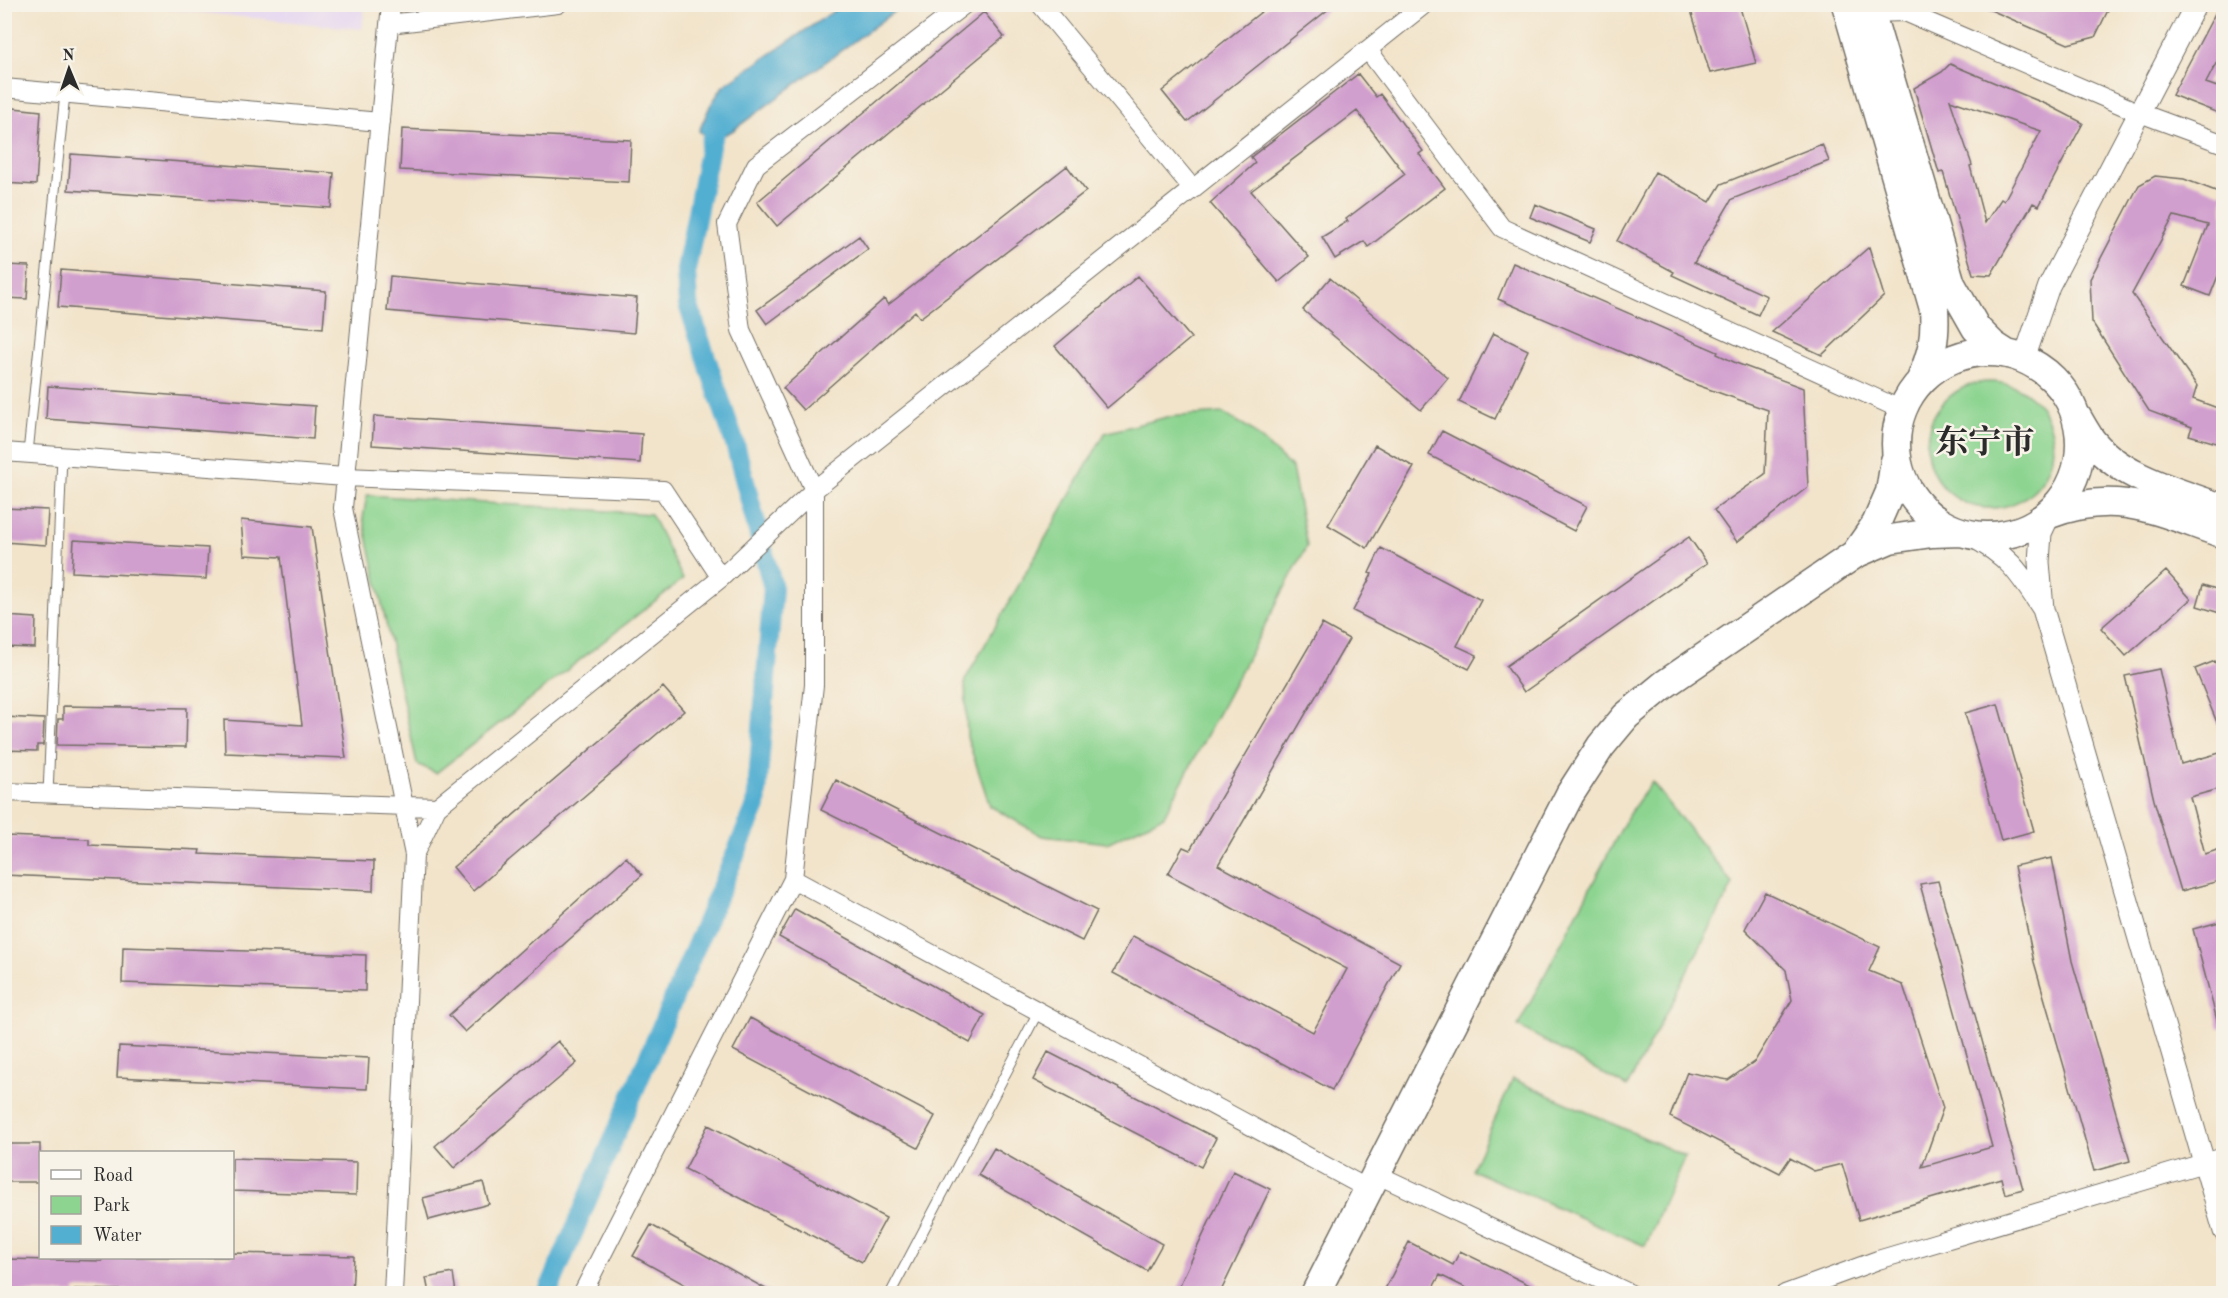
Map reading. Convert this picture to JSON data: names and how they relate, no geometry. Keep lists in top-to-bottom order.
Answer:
{
  "districts": ["东宁市"],
  "legend": ["Road", "Park", "Water"],
  "north": "top"
}
